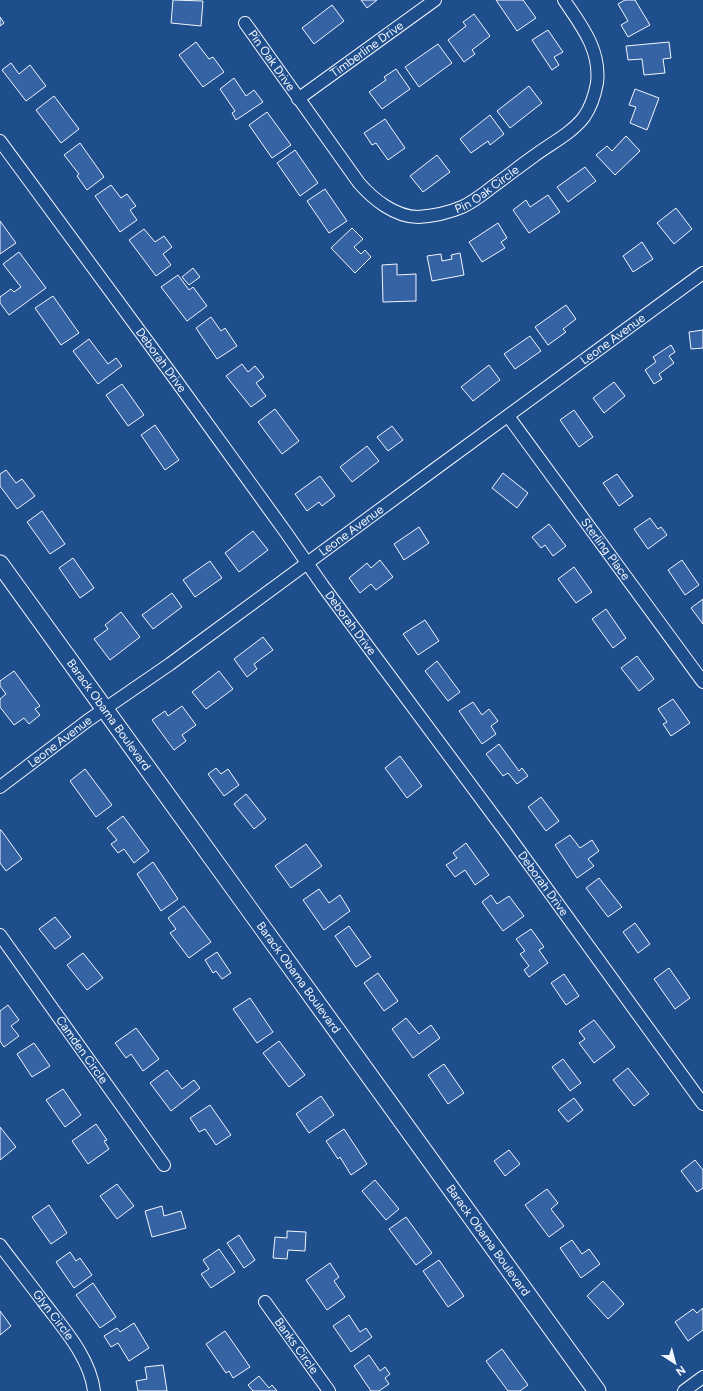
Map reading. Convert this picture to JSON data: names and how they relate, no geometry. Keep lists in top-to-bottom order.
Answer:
{
  "streets": {
    "main road": ["Barack Obama Boulevard"],
    "street": [
      "Timberline Drive",
      "Pin Oak Drive",
      "Pin Oak Circle",
      "Leone Avenue",
      "Deborah Drive",
      "Sterling Place",
      "Camden Circle",
      "Glyn Circle",
      "Banks Circle"
    ]
  },
  "crossings": [
    ["Timberline Drive", "Pin Oak Drive"],
    ["Timberline Drive", "Pin Oak Circle"],
    ["Pin Oak Drive", "Pin Oak Circle"],
    ["Leone Avenue", "Deborah Drive"],
    ["Leone Avenue", "Sterling Place"],
    ["Leone Avenue", "Barack Obama Boulevard"]
  ],
  "north": "bottom right"
}
